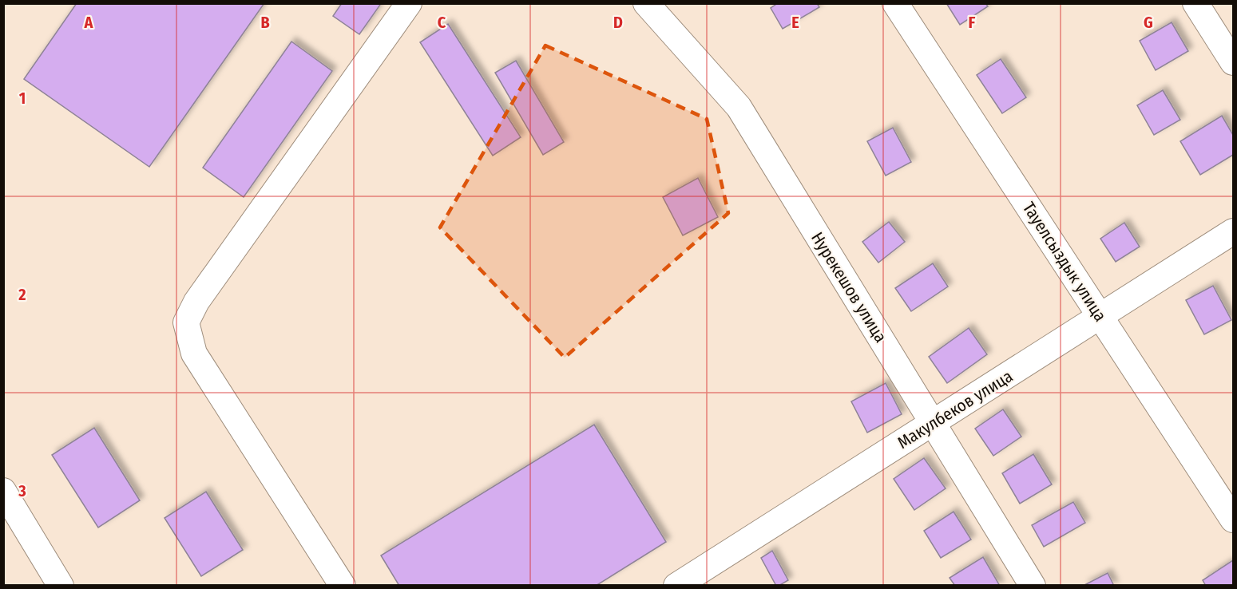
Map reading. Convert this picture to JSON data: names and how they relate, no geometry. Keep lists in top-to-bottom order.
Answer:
{
  "streets": {
    "street": ["Тауелсыздык улица", "Нурекешов улица", "Макулбеков улица"]
  },
  "crossings": [
    ["Тауелсыздык улица", "Макулбеков улица"],
    ["Нурекешов улица", "Макулбеков улица"]
  ],
  "grid": {
    "columns": [
      "A",
      "B",
      "C",
      "D",
      "E",
      "F",
      "G"
    ],
    "rows": ["1", "2", "3"]
  }
}
